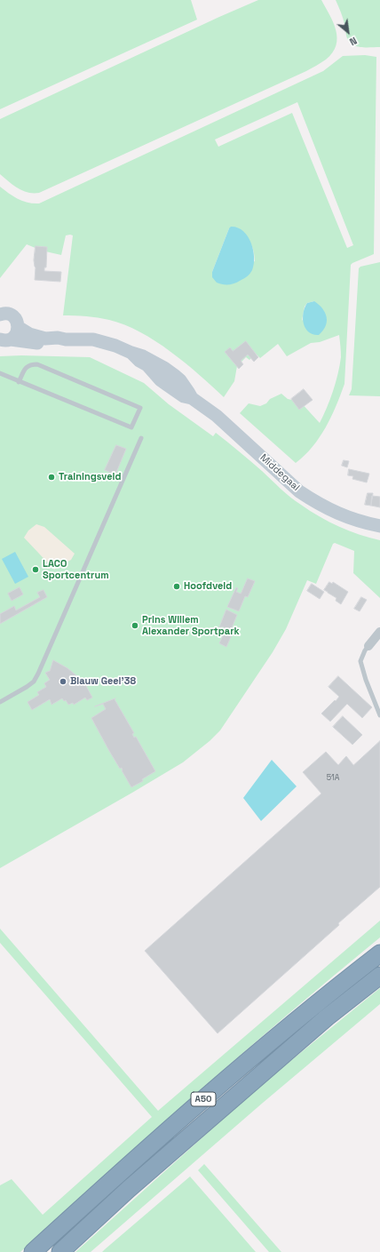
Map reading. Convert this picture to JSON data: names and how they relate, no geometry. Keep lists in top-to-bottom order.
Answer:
{
  "streets": {
    "highway": ["A50"],
    "street": ["Middegaal"]
  },
  "places": [
    "Trainingsveld",
    "LACO Sportcentrum",
    "Hoofdveld",
    "Prins Willem Alexander Sportpark",
    "Blauw Geel'38"
  ],
  "house_numbers": ["51A"],
  "north": "bottom right"
}
